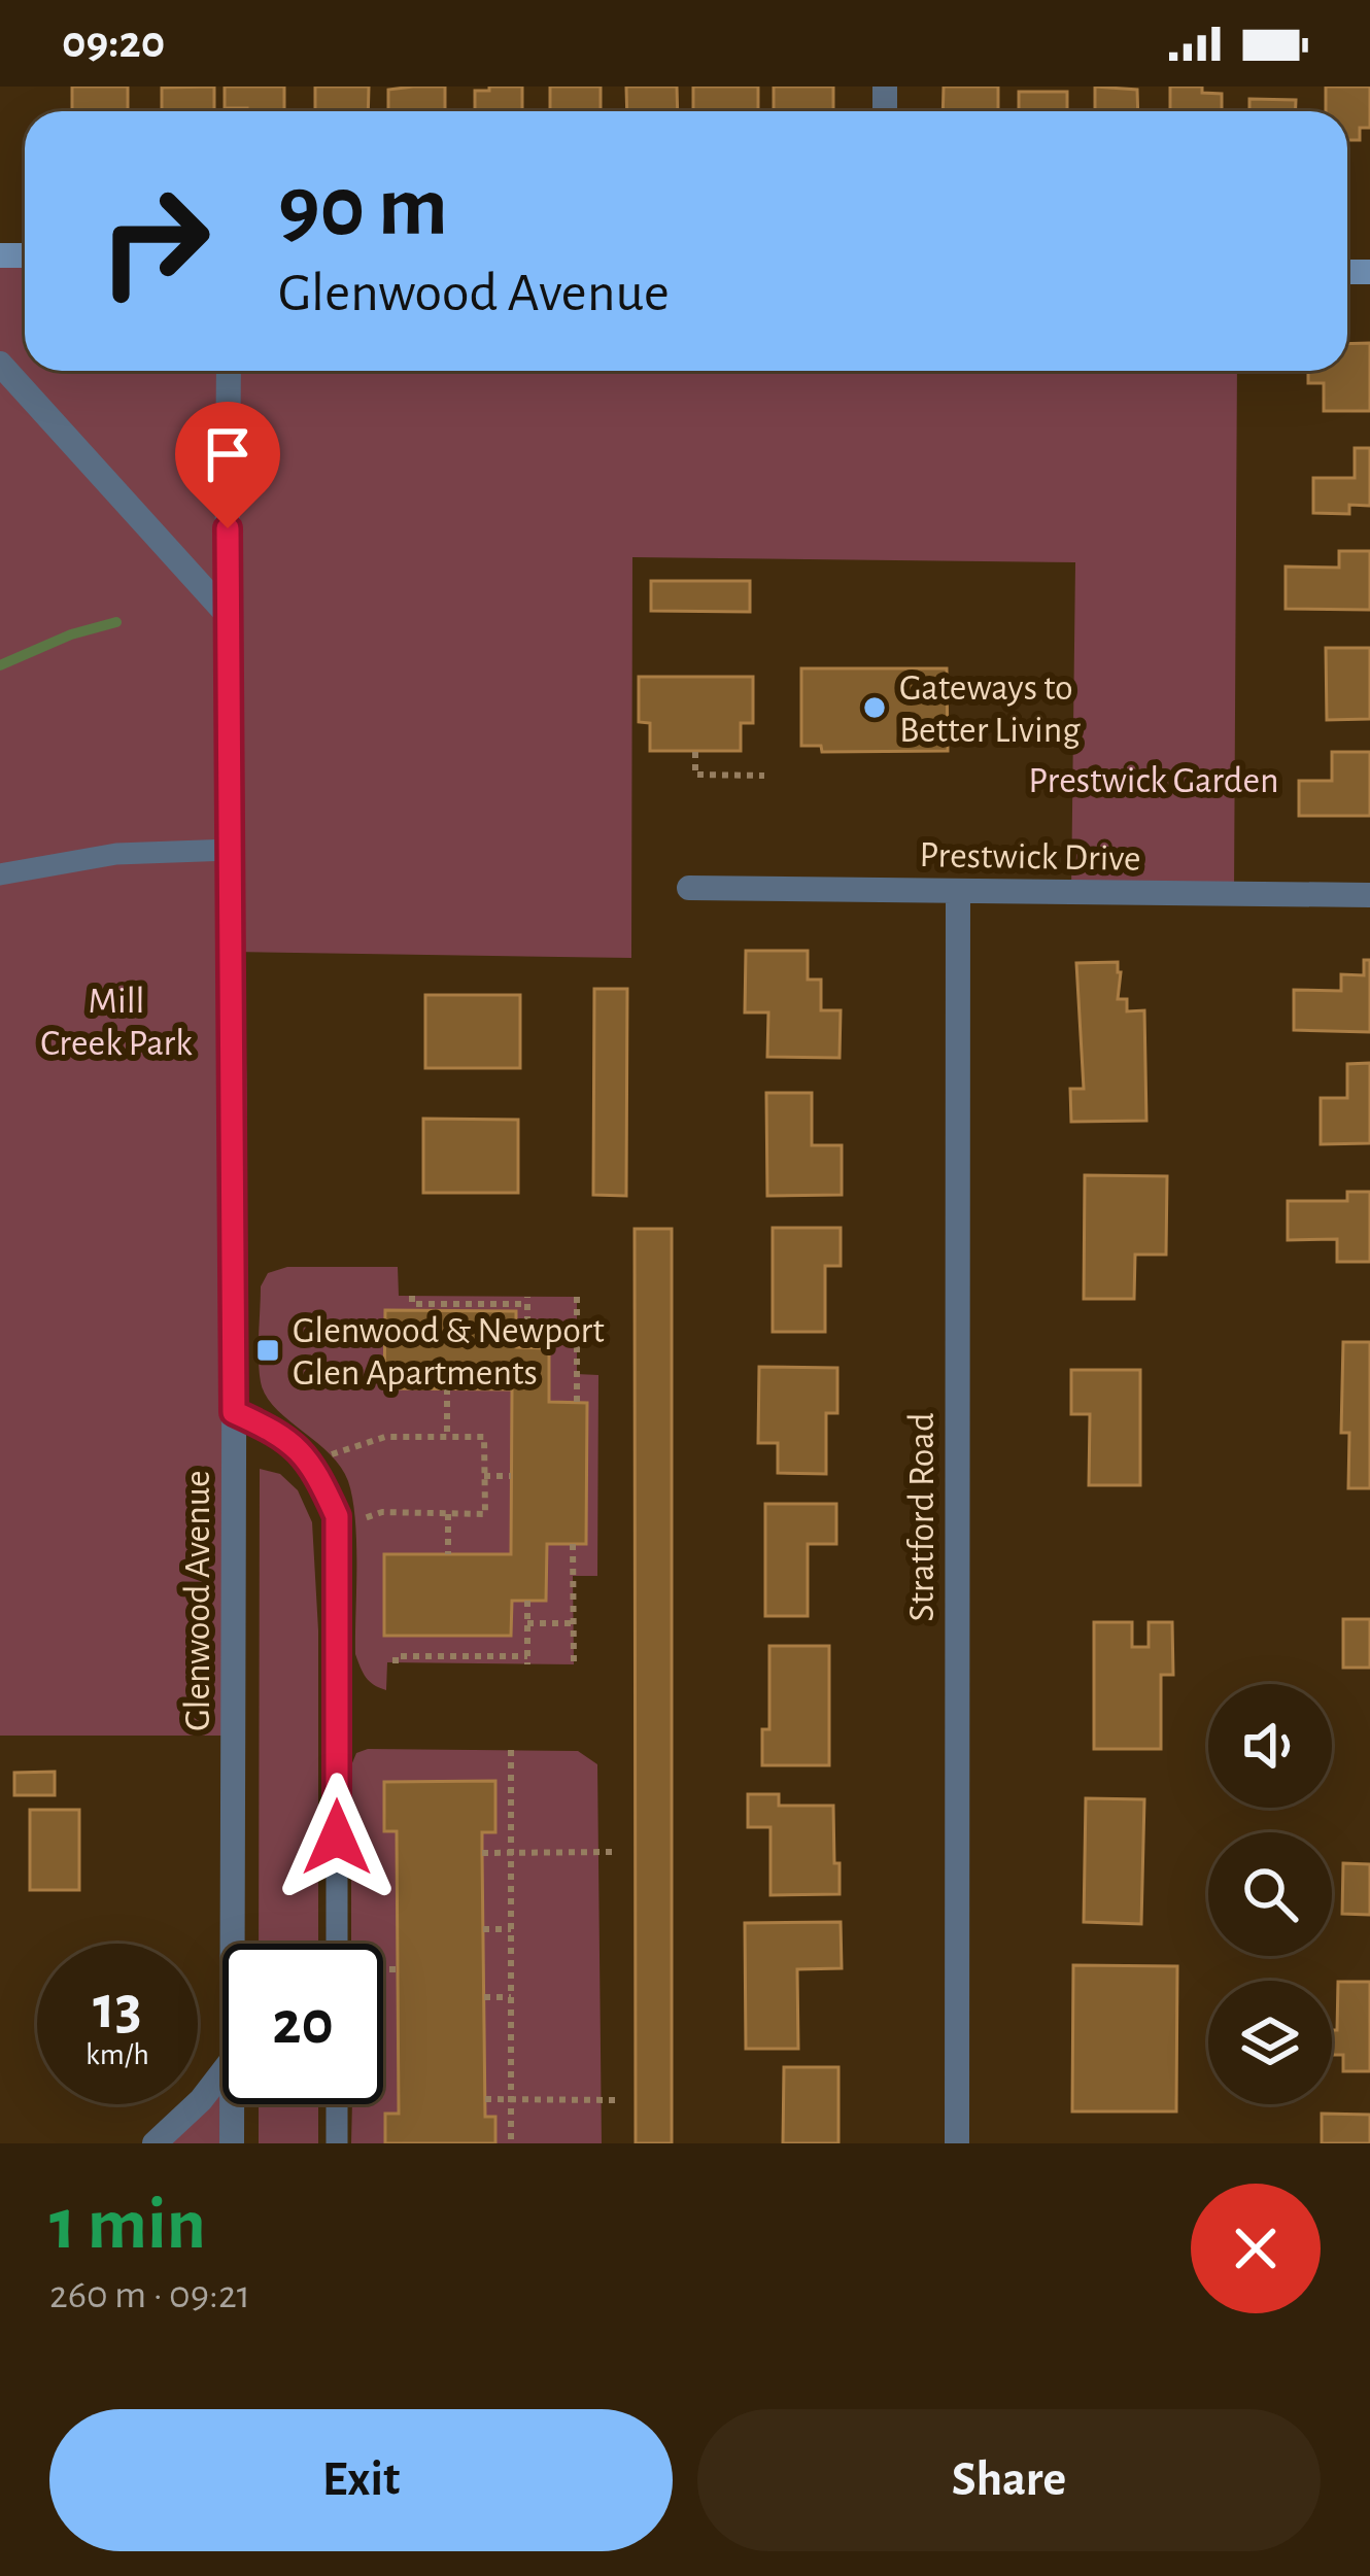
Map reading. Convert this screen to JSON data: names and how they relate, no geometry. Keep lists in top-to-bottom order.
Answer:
{
  "streets": {
    "street": ["Prestwick Drive", "Stratford Road", "Glenwood Avenue"]
  },
  "crossings": [
    ["Prestwick Drive", "Stratford Road"]
  ],
  "parks": ["Prestwick Garden", "Mill Creek Park"],
  "places": {
    "other": ["Gateways to Better Living"],
    "transit": ["Glenwood & Newport Glen Apartments"]
  },
  "page": {
    "status": "09:20",
    "turn": ["90 m", "Glenwood Avenue"],
    "speed": "13 km/h",
    "limit": "20",
    "heading": ["1 min", "260 m · 09:21"],
    "buttons": ["Exit", "Share"]
  }
}
